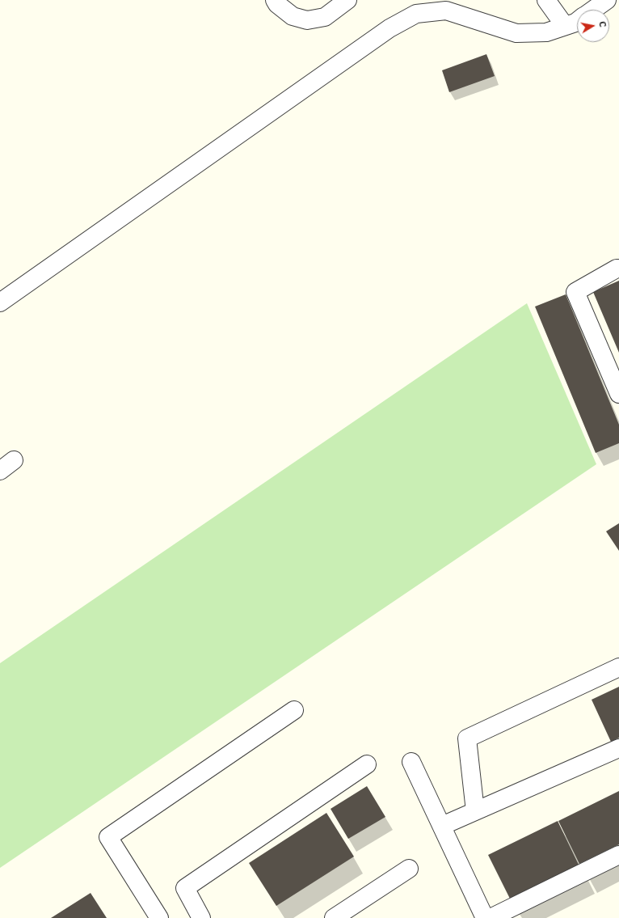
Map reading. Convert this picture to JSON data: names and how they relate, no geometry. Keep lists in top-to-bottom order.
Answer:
{
  "north": "right"
}
